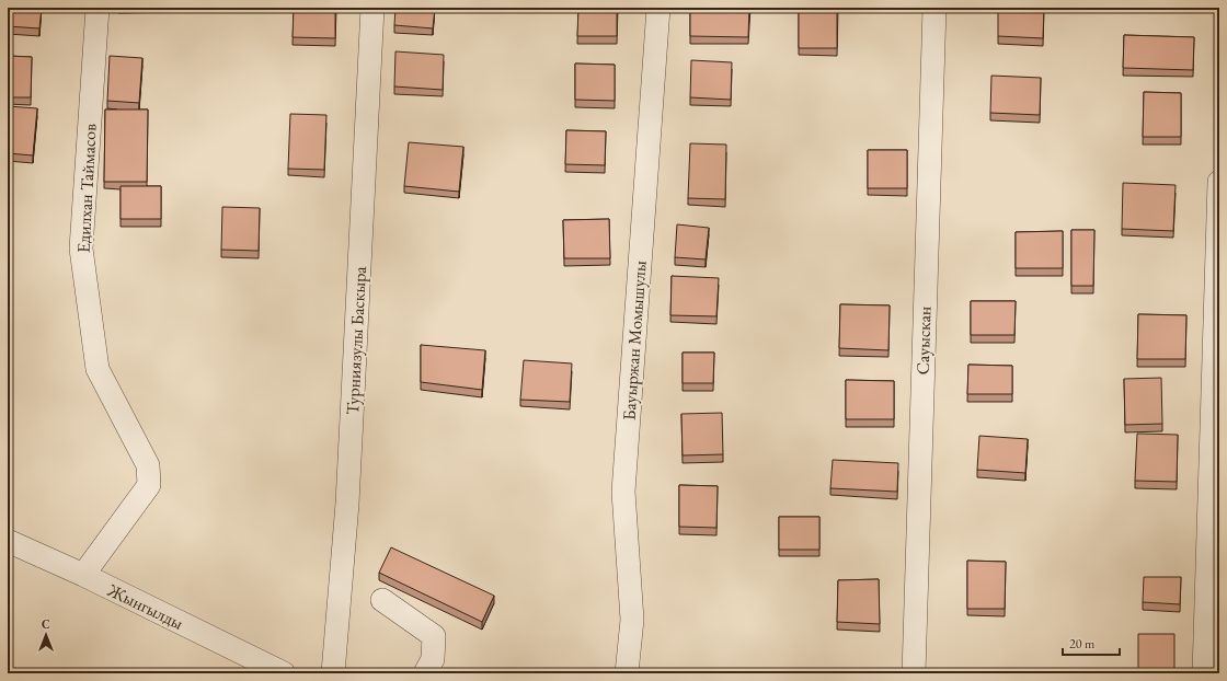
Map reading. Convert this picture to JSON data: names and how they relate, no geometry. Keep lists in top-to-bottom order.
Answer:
{
  "streets": {
    "street": [
      "Едилхан Таймасов",
      "Турниязулы Баскыра",
      "Бауыржан Момышулы",
      "Сауыскан",
      "Жынгылды"
    ]
  },
  "crossings": [
    ["Едилхан Таймасов", "Жынгылды"]
  ],
  "scale_bar": "20 m",
  "north": "top"
}
